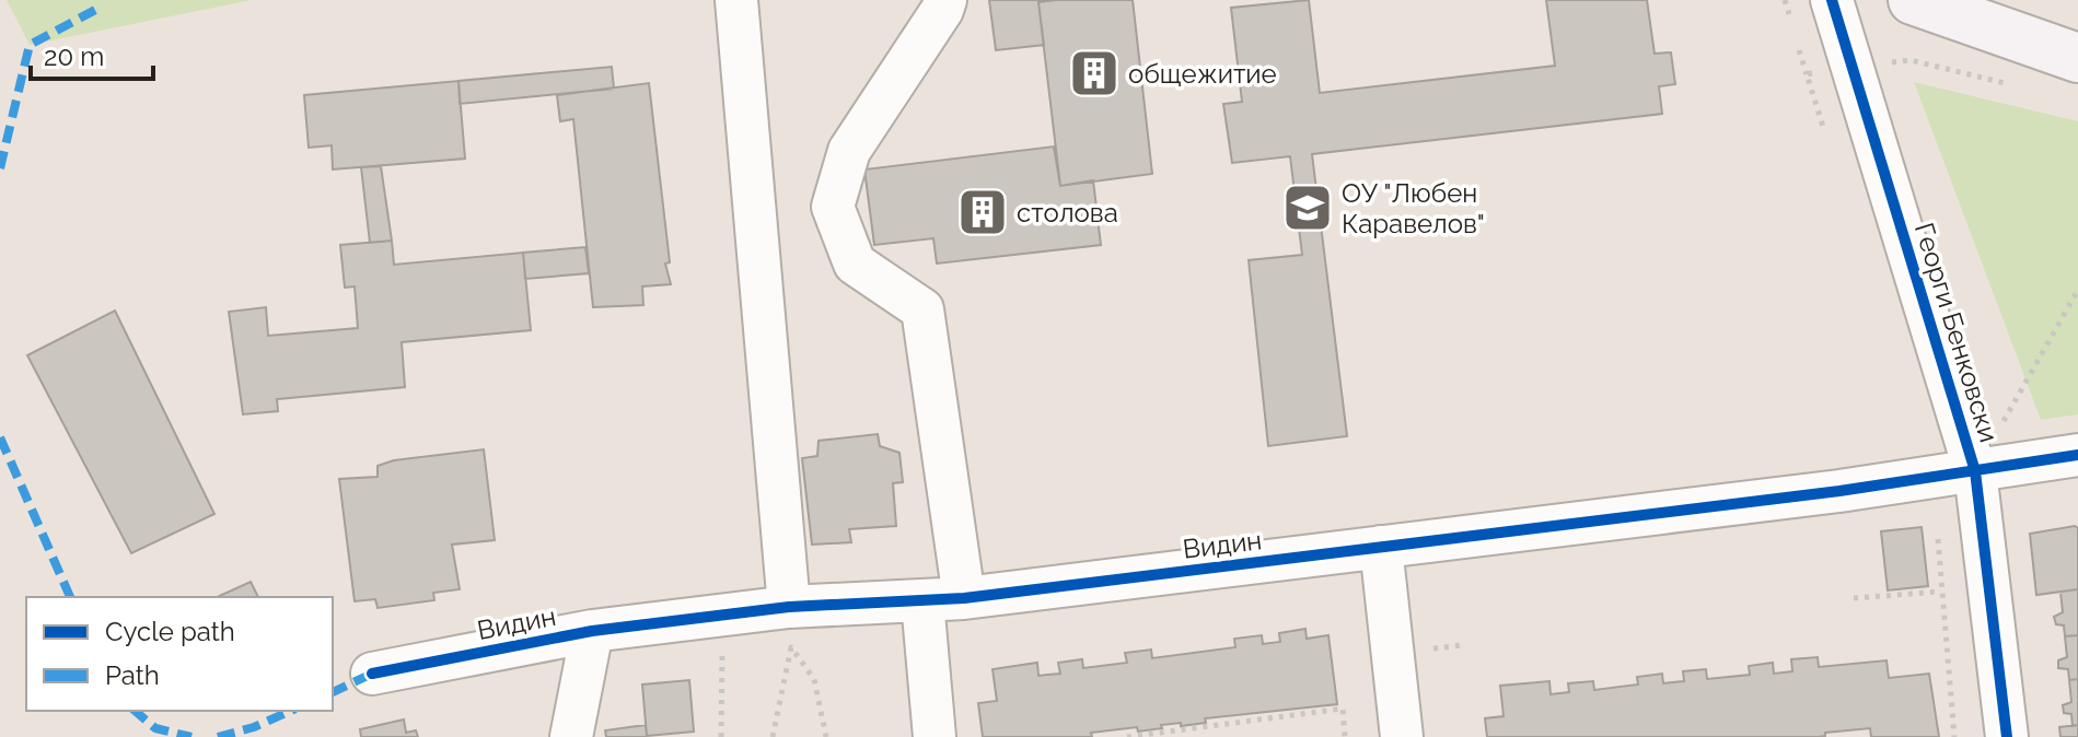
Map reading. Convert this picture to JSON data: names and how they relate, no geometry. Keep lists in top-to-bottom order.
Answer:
{
  "streets": {
    "street": ["Георги Бенковски", "Видин"]
  },
  "crossings": [
    ["Георги Бенковски", "Видин"]
  ],
  "places": {
    "building": ["общежитие", "столова"],
    "school or university": ["ОУ \"Любен Каравелов\""]
  },
  "legend": ["Cycle path", "Path"],
  "scale_bar": "20 m"
}
